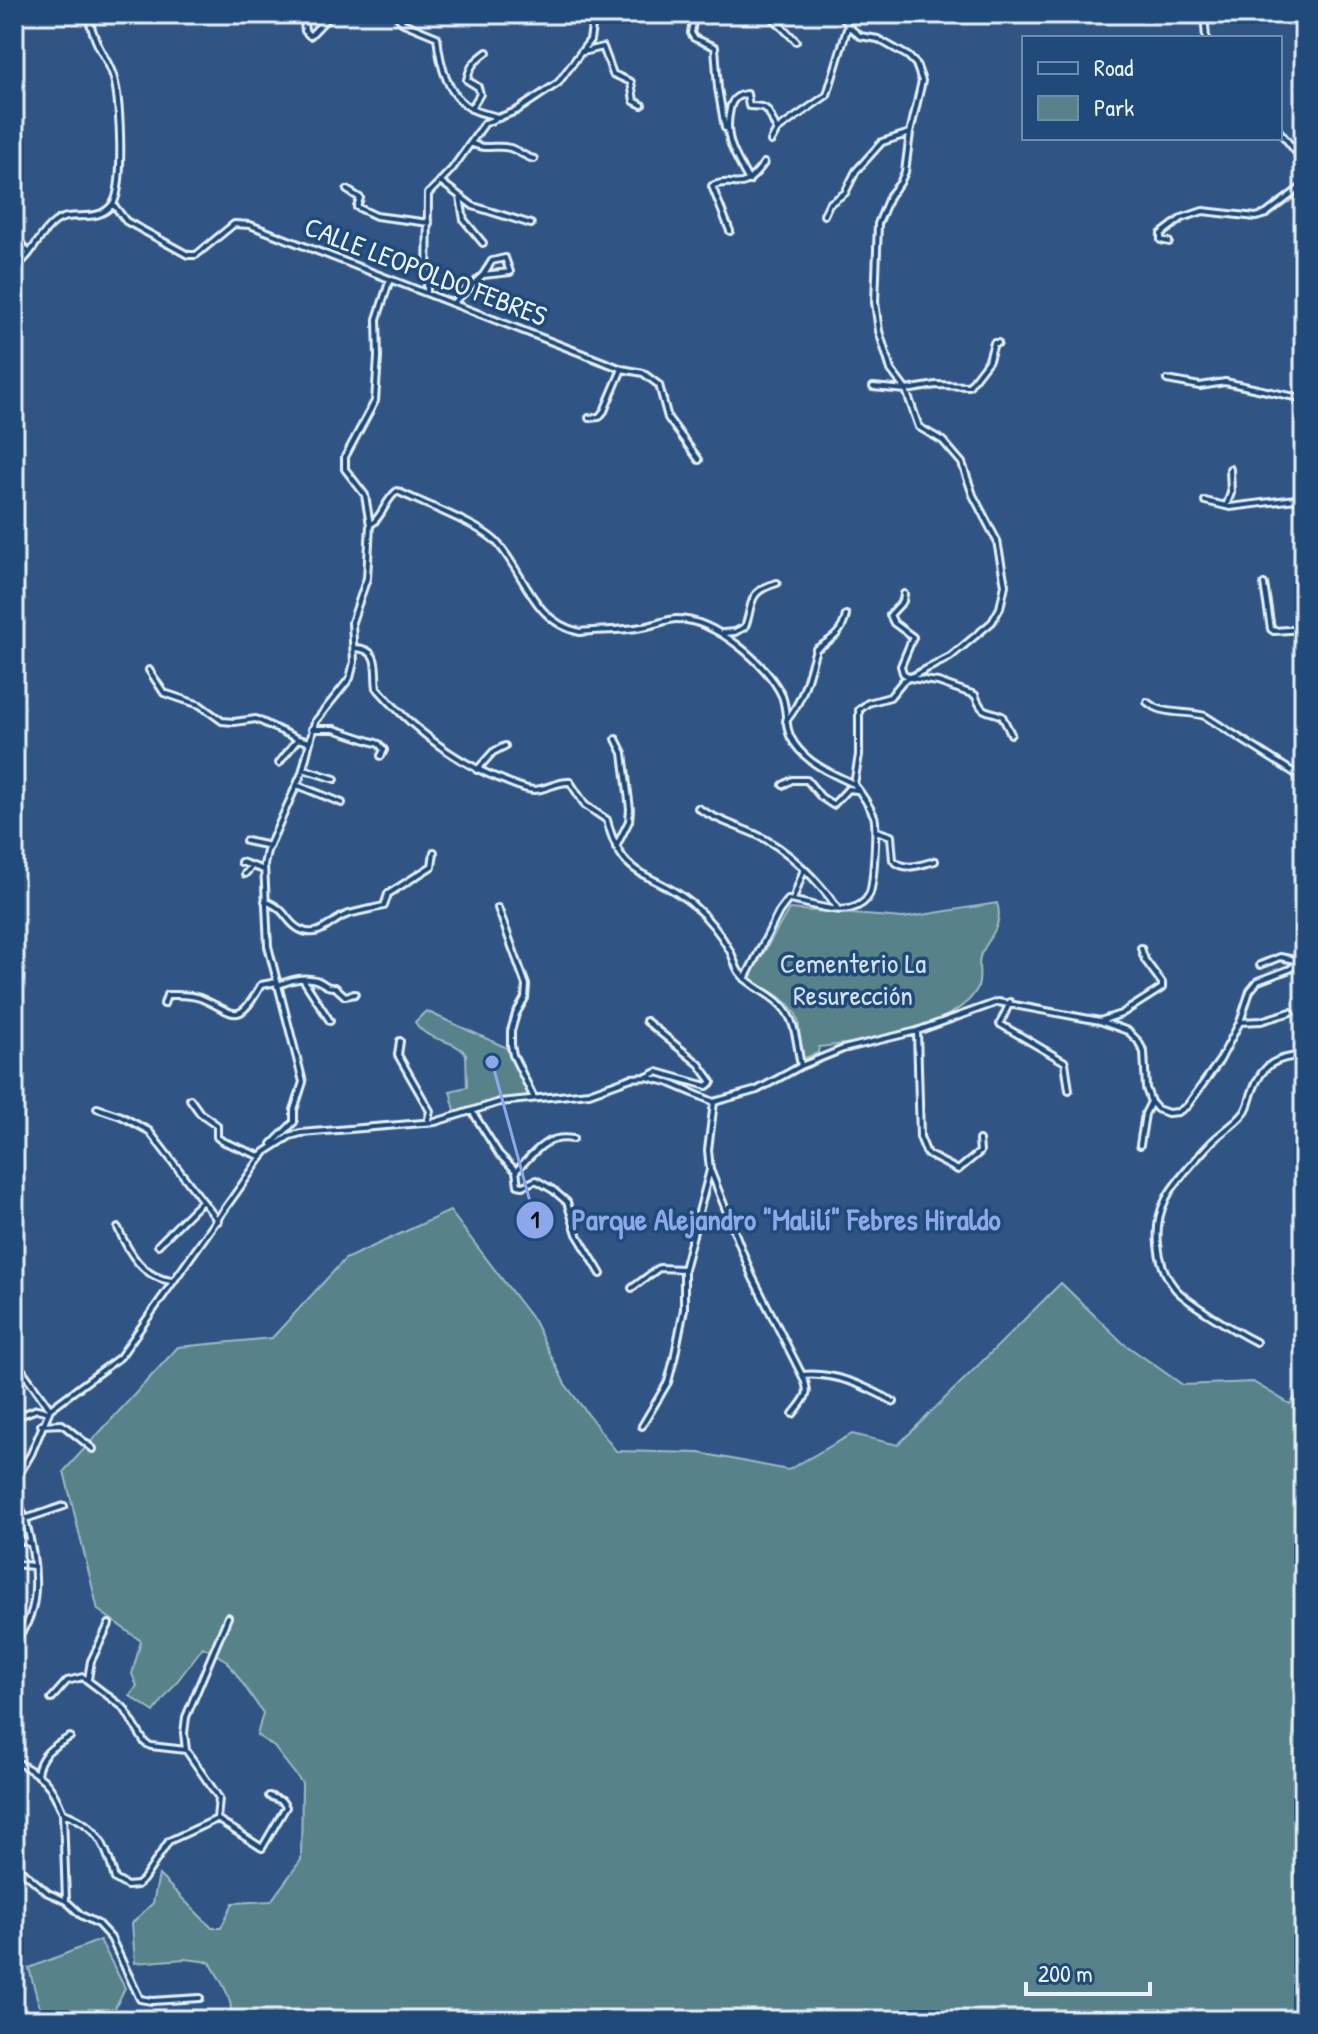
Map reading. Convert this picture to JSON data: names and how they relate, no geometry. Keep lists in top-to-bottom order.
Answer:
{
  "streets": {
    "street": ["CALLE LEOPOLDO FEBRES"]
  },
  "parks": ["Cementerio La Resurección"],
  "places": ["Parque Alejandro \"Malilí\" Febres Hiraldo"],
  "legend": ["Road", "Park"],
  "scale_bar": "200 m"
}
